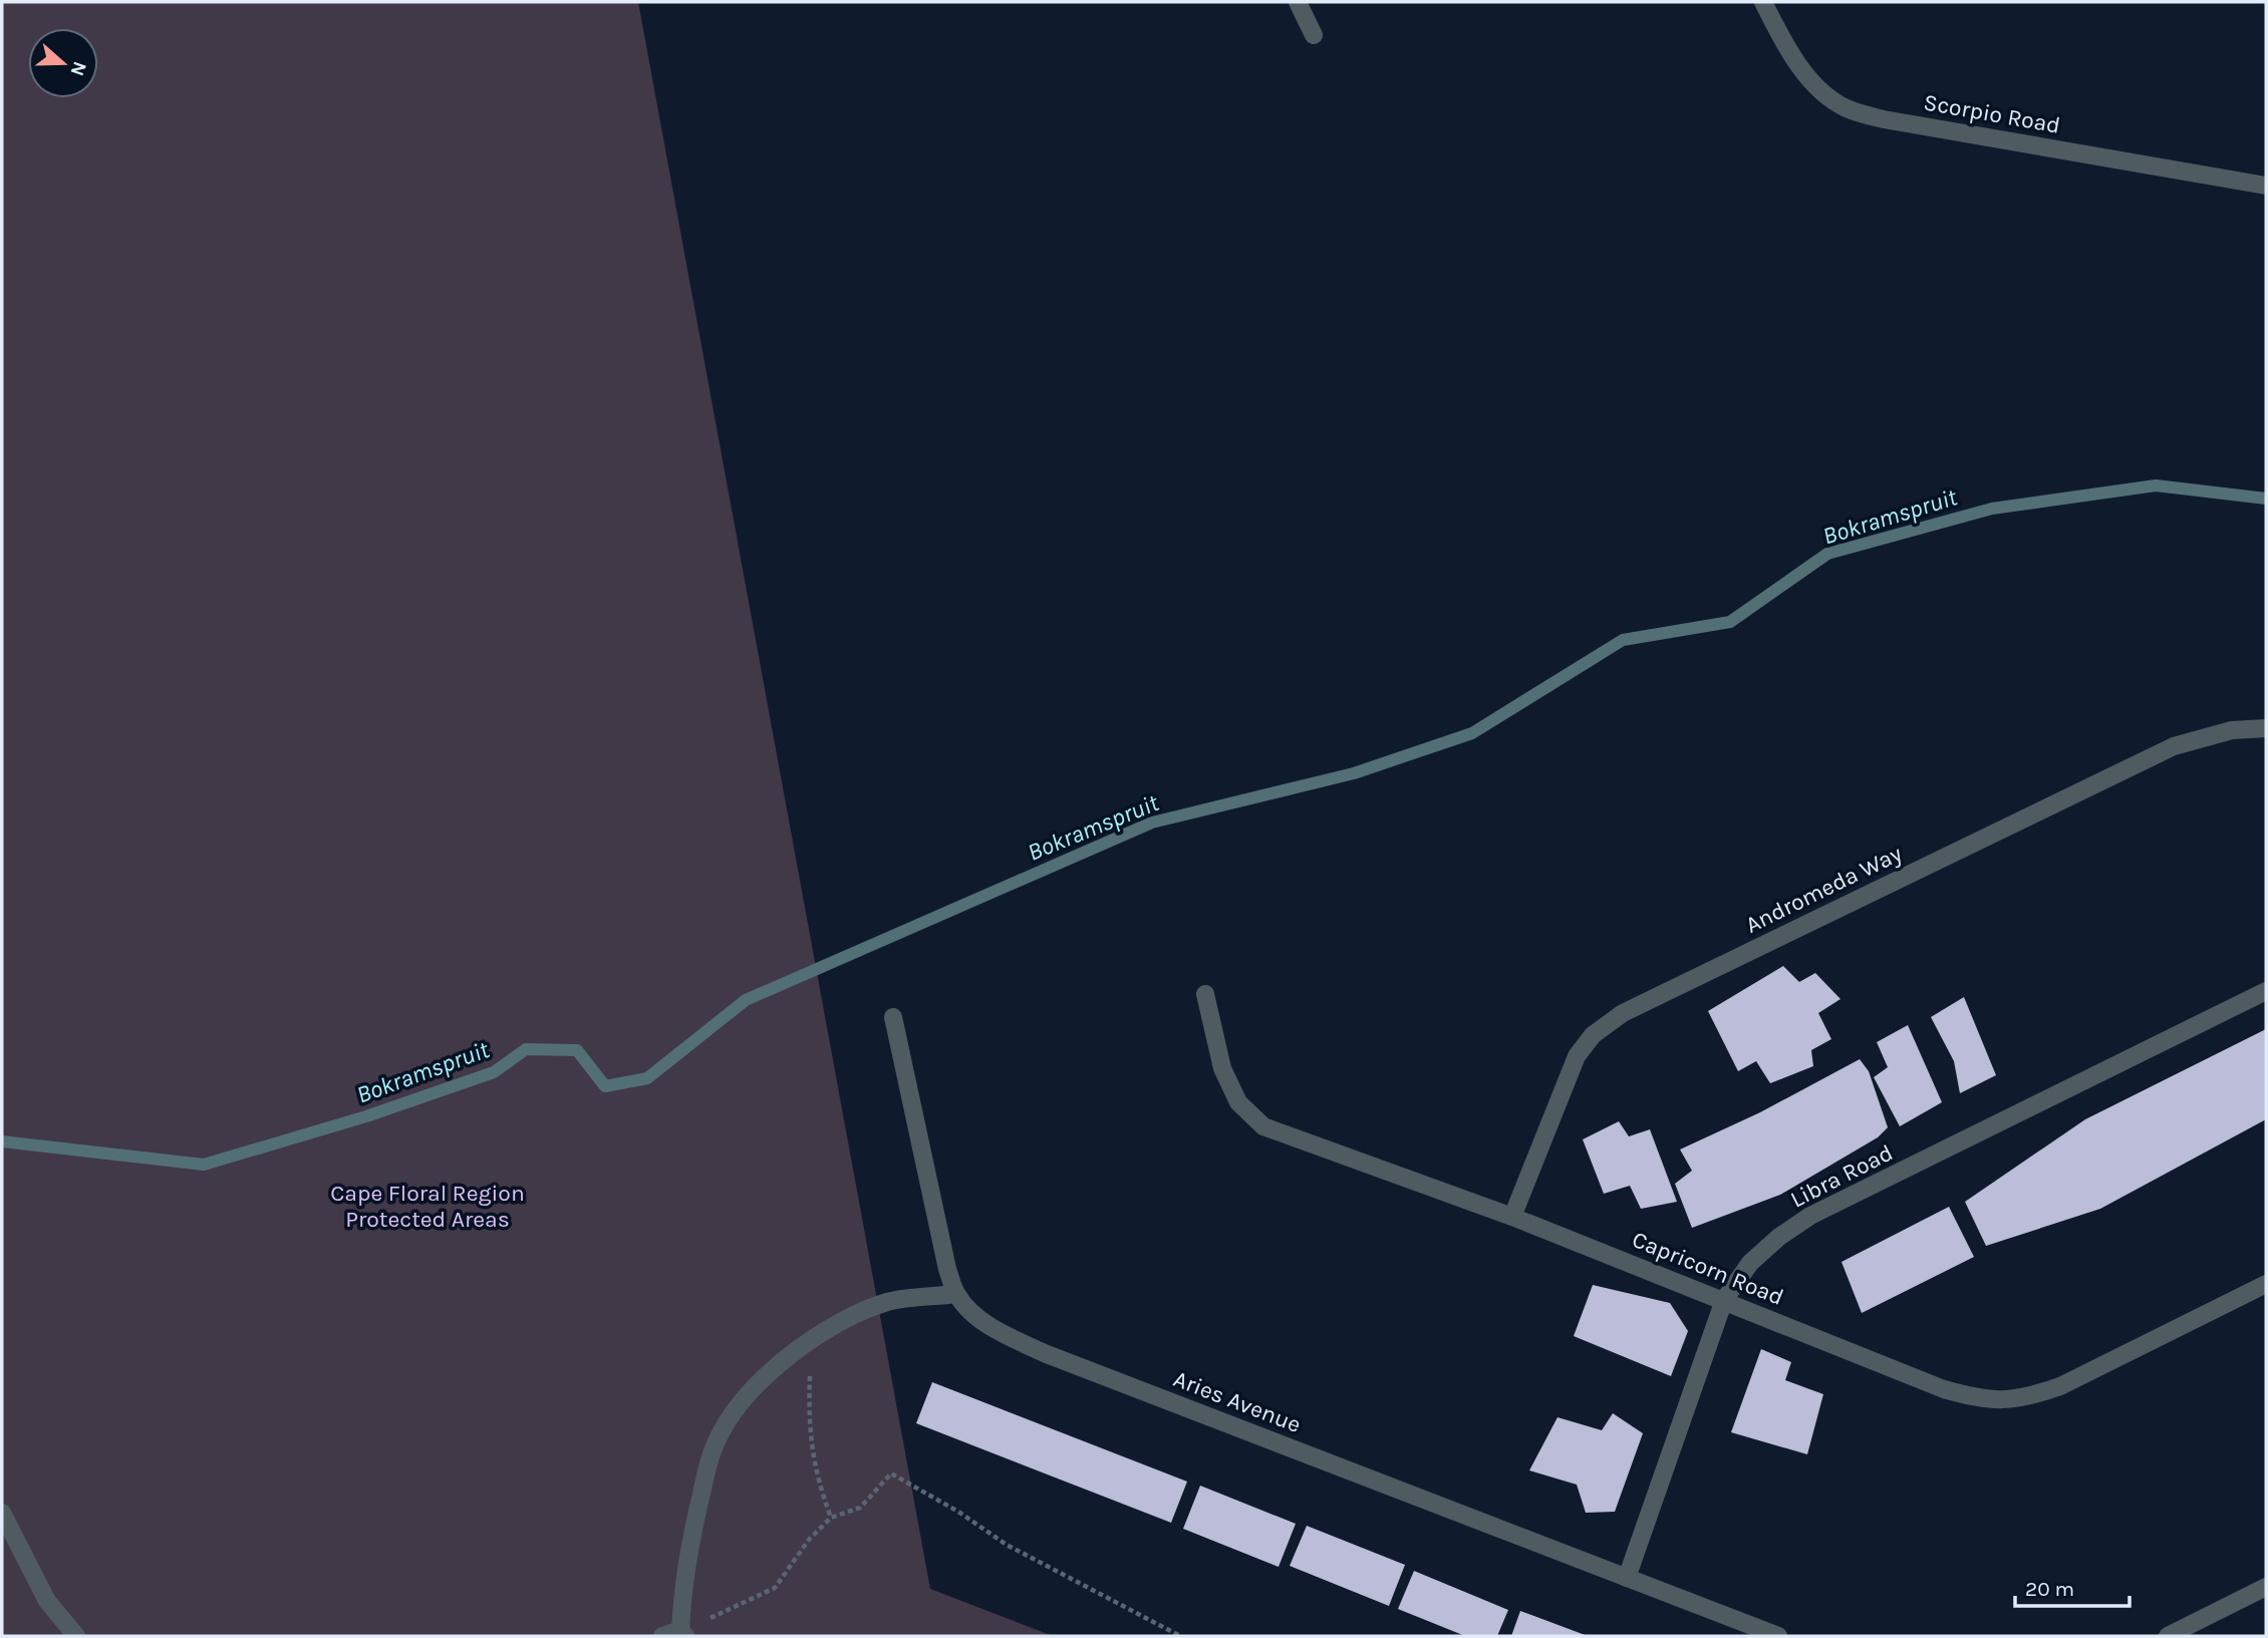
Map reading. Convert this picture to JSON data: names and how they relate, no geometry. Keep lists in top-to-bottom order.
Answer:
{
  "streets": {
    "street": [
      "Scorpio Road",
      "Andromeda Way",
      "Libra Road",
      "Capricorn Road",
      "Aries Avenue"
    ]
  },
  "crossings": [
    ["Andromeda Way", "Capricorn Road"],
    ["Libra Road", "Capricorn Road"],
    ["Libra Road", "Aries Avenue"]
  ],
  "water": ["Bokramspruit"],
  "parks": ["Cape Floral Region Protected Areas"],
  "scale_bar": "20 m",
  "north": "right"
}
